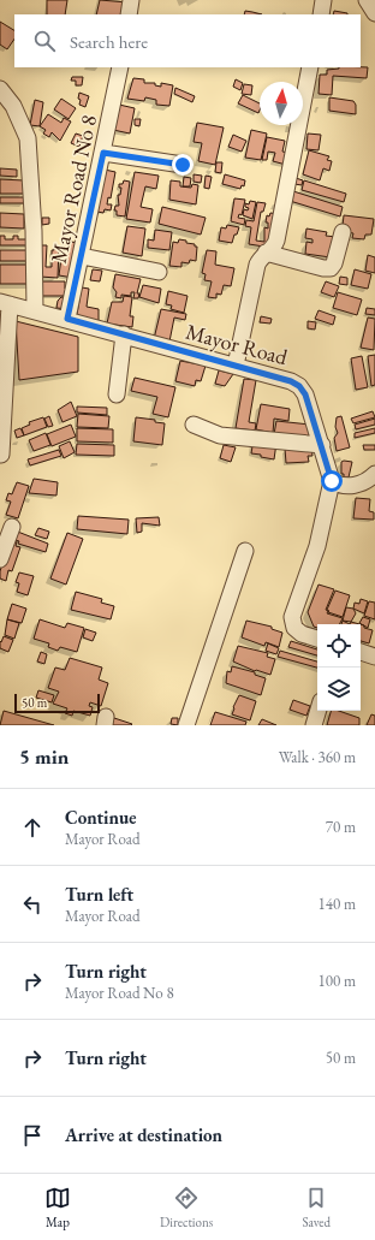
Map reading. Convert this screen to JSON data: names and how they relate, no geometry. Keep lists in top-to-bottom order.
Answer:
{
  "streets": {
    "street": ["Mayor Road No 8", "Mayor Road"]
  },
  "crossings": [
    ["Mayor Road No 8", "Mayor Road"]
  ],
  "scale_bar": "50 m",
  "north": "top",
  "page": {
    "search": "Search here",
    "scale": "50 m",
    "heading": ["5 min", "Walk · 360 m"],
    "list": [
      ["Continue", "Mayor Road", "70 m"],
      ["Turn left", "Mayor Road", "140 m"],
      ["Turn right", "Mayor Road No 8", "100 m"],
      ["Turn right", "50 m"],
      "Arrive at destination"
    ],
    "nav": ["Map", "Directions", "Saved"]
  }
}
